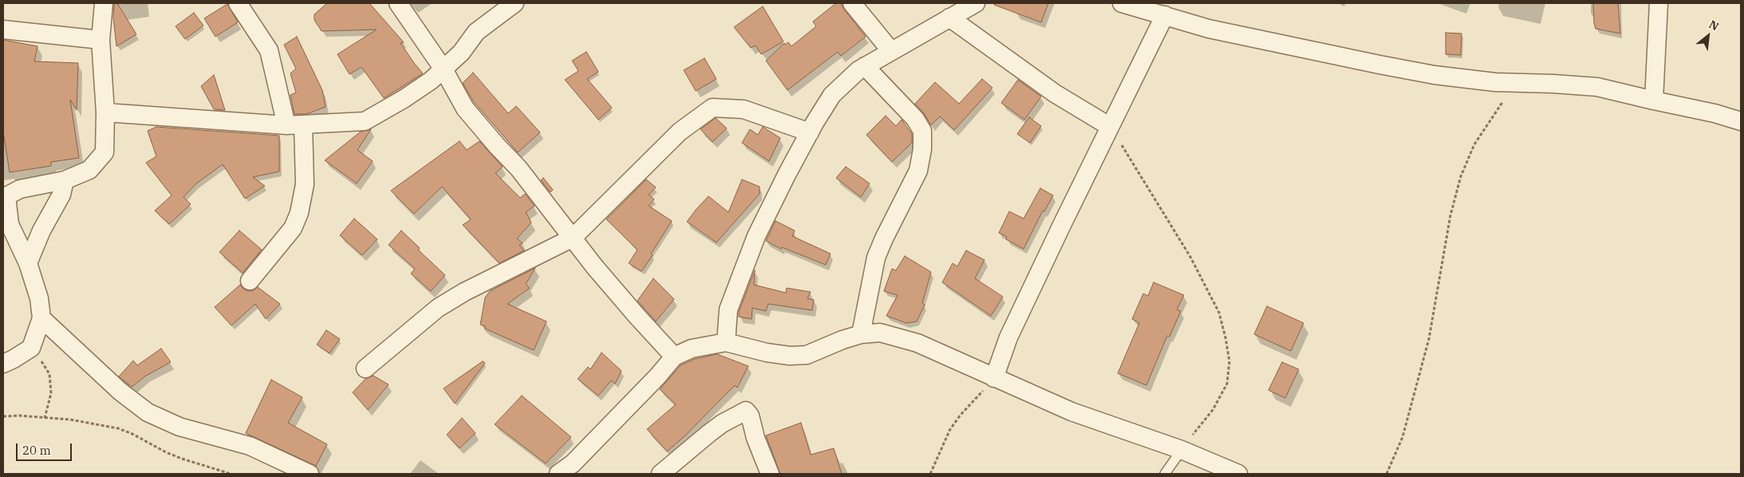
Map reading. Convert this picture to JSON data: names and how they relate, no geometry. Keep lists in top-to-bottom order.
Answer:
{
  "scale_bar": "20 m",
  "north": "top right"
}
